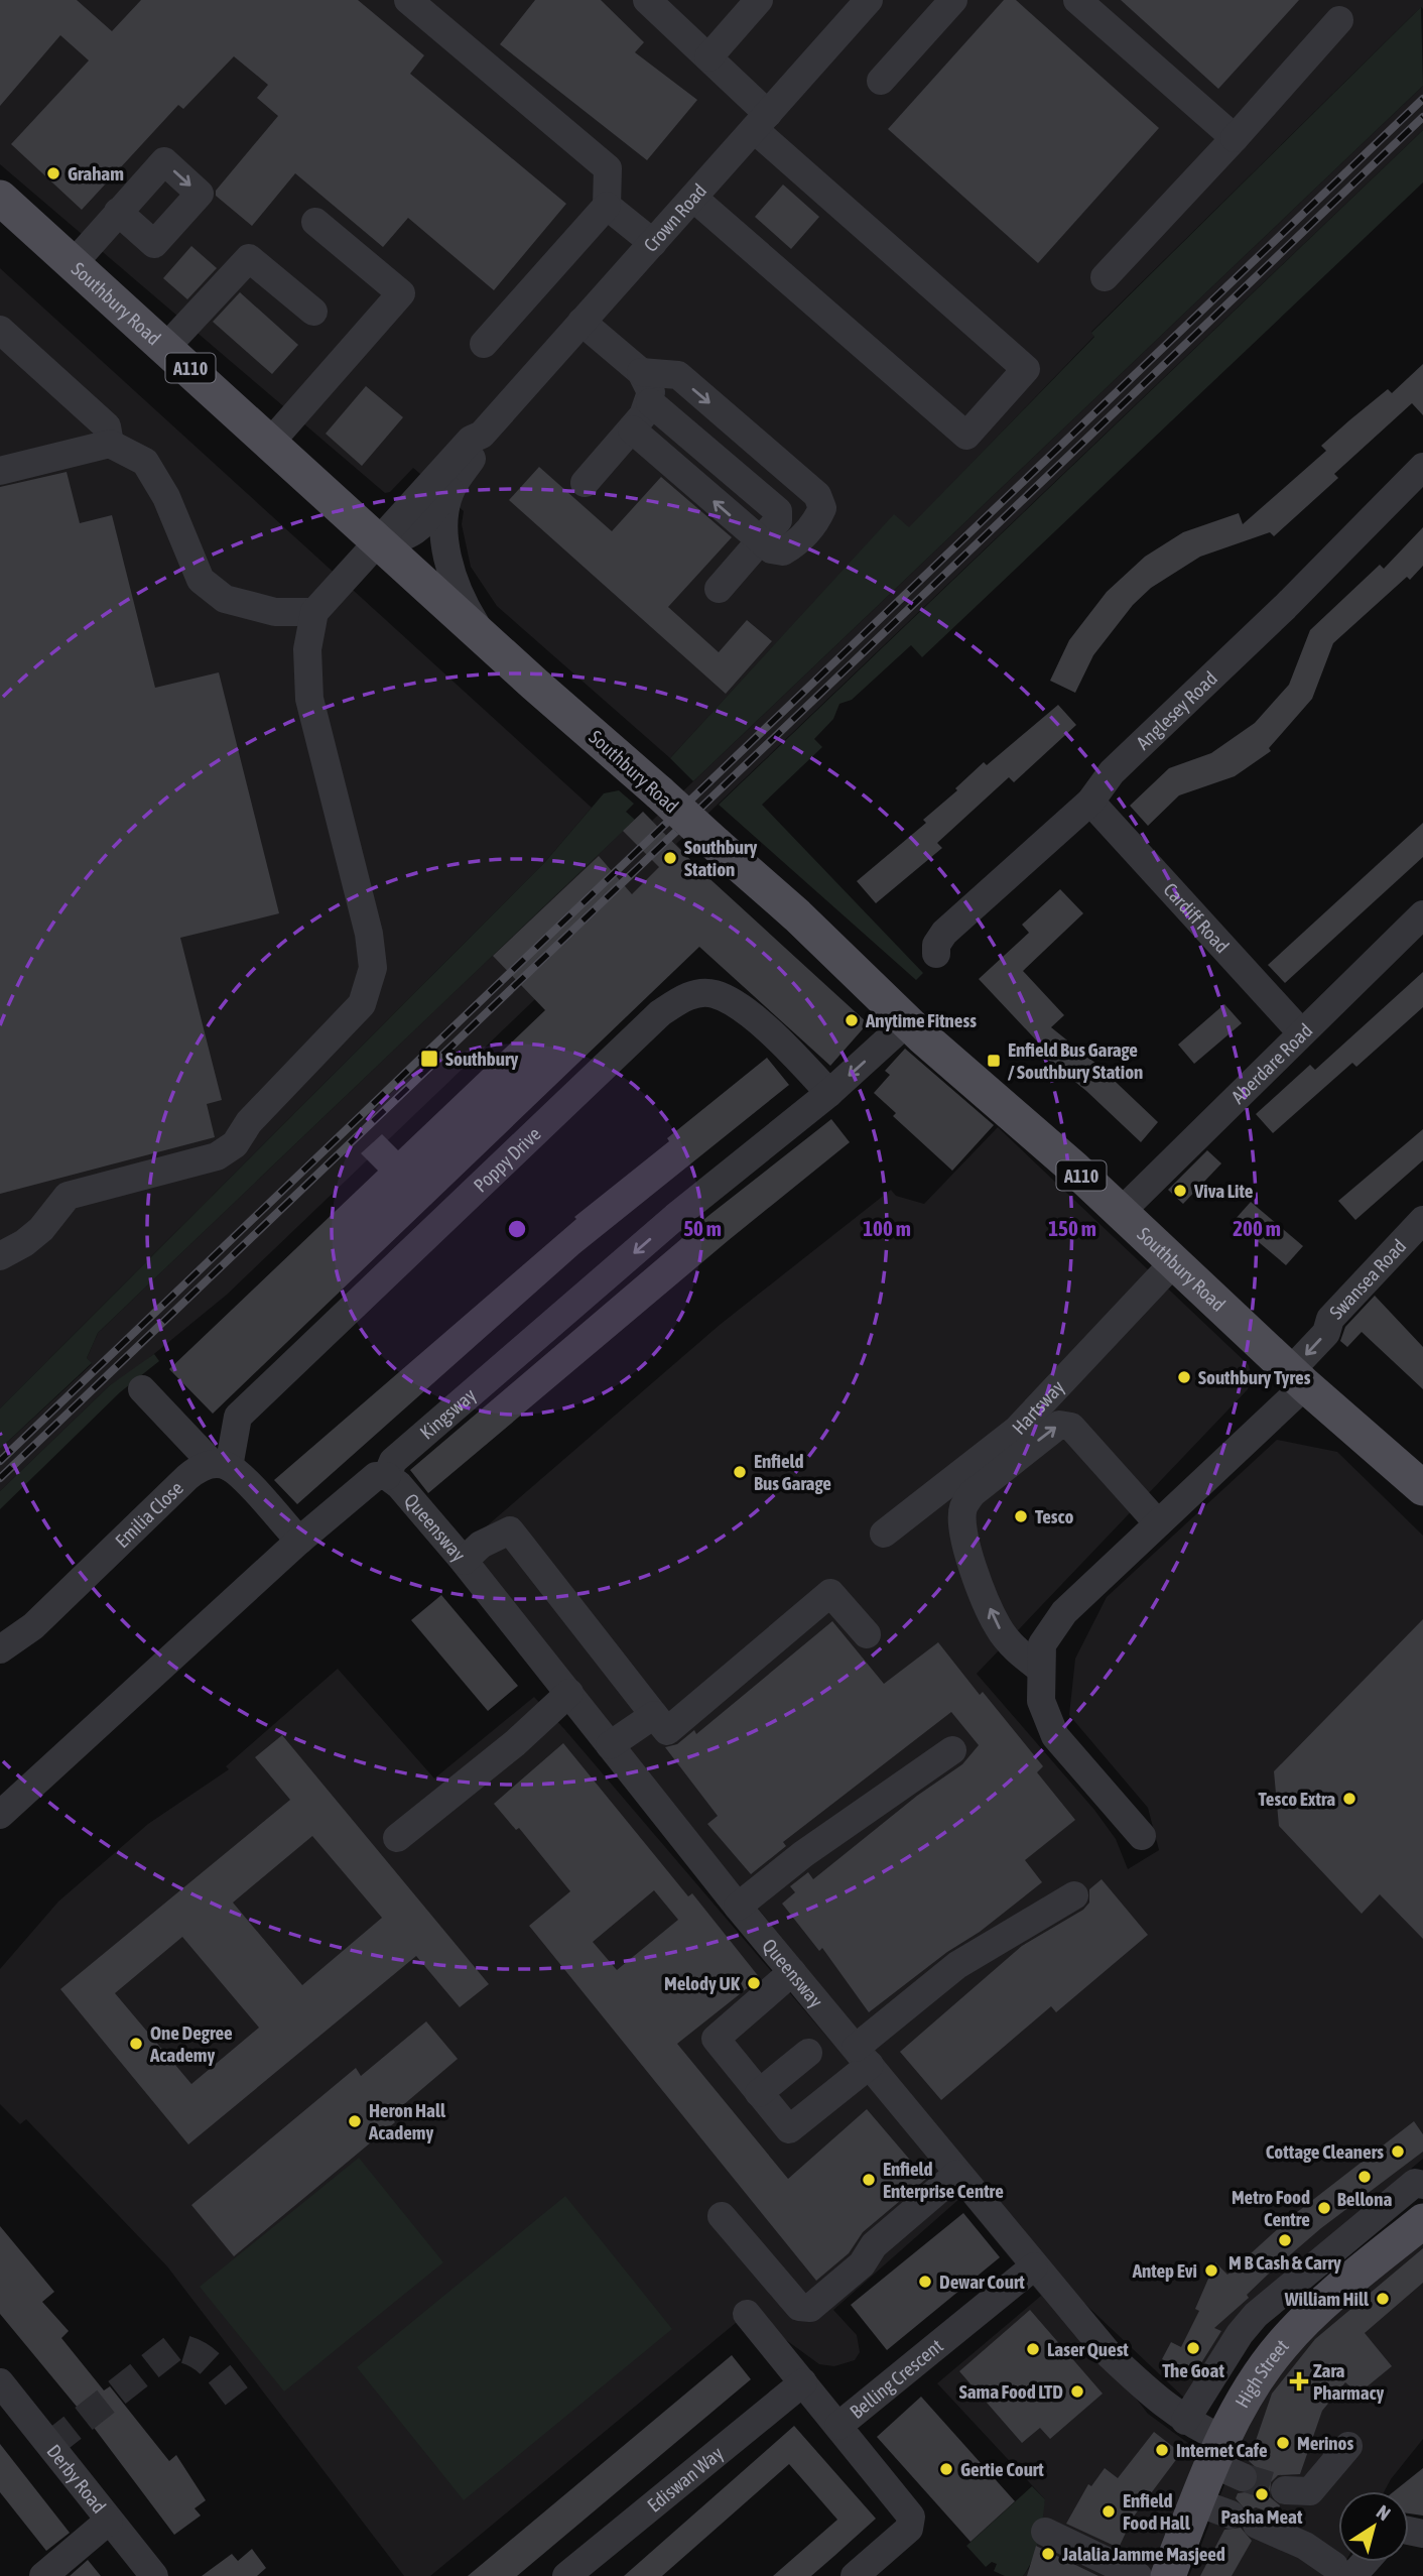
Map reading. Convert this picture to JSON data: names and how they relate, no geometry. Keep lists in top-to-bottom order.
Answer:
{
  "streets": {
    "main road": ["Southbury Road", "A110", "High Street"],
    "street": [
      "Crown Road",
      "Anglesey Road",
      "Cardiff Road",
      "Aberdare Road",
      "Poppy Drive",
      "Swansea Road",
      "Hartsway",
      "Kingsway",
      "Emilia Close",
      "Queensway",
      "Belling Crescent",
      "Derby Road",
      "Ediswan Way"
    ]
  },
  "crossings": [
    ["Crown Road", "Southbury Road"],
    ["Southbury Road", "Aberdare Road"],
    ["Southbury Road", "Swansea Road"],
    ["Southbury Road", "Hartsway"],
    ["Southbury Road", "Kingsway"],
    ["Anglesey Road", "Cardiff Road"],
    ["Cardiff Road", "Aberdare Road"],
    ["Poppy Drive", "Kingsway"],
    ["Poppy Drive", "Emilia Close"],
    ["Kingsway", "Queensway"],
    ["Queensway", "High Street"],
    ["Queensway", "Belling Crescent"],
    ["Belling Crescent", "Ediswan Way"]
  ],
  "one_way": ["Kingsway"],
  "places": {
    "other": [
      "Graham",
      "Southbury Station",
      "Anytime Fitness",
      "Viva Lite",
      "Southbury Tyres",
      "Enfield Bus Garage",
      "Tesco",
      "Tesco Extra",
      "Melody UK",
      "One Degree Academy",
      "Heron Hall Academy",
      "Cottage Cleaners",
      "Bellona",
      "Enfield Enterprise Centre",
      "Metro Food Centre",
      "M B Cash & Carry",
      "Antep Evi",
      "Dewar Court",
      "William Hill",
      "The Goat",
      "Laser Quest",
      "Sama Food LTD",
      "Merinos",
      "Internet Cafe",
      "Gertie Court",
      "Pasha Meat",
      "Enfield Food Hall",
      "Jalalia Jamme Masjeed"
    ],
    "transit": ["Southbury", "Enfield Bus Garage / Southbury Station"],
    "health": ["Zara Pharmacy"]
  },
  "north": "top right",
  "rings": [
    "50 m",
    "100 m",
    "150 m",
    "200 m"
  ]
}
